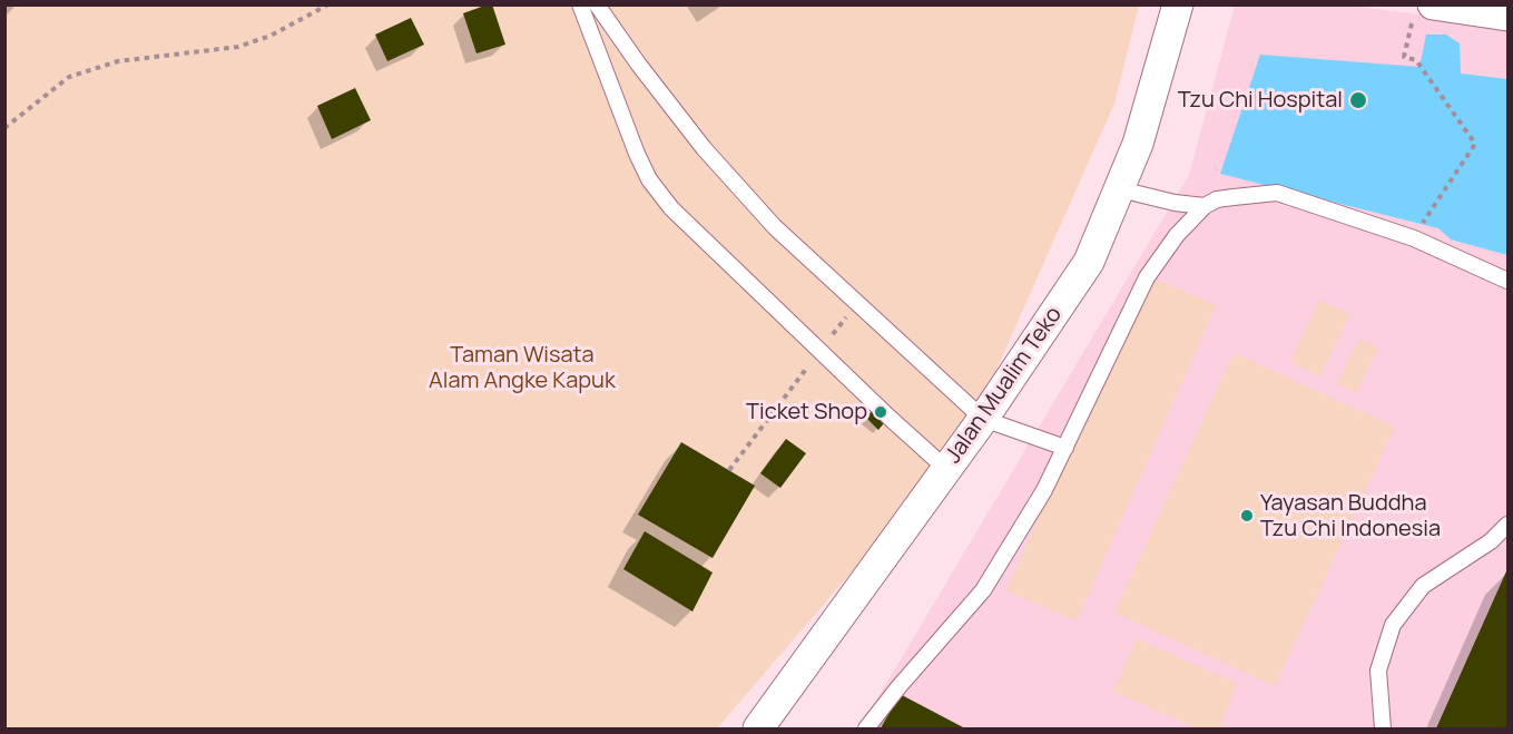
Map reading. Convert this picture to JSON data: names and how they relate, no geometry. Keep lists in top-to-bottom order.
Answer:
{
  "streets": {
    "street": ["Jalan Mualim Teko"]
  },
  "parks": ["Taman Wisata Alam Angke Kapuk"],
  "places": ["Tzu Chi Hospital", "Ticket Shop", "Yayasan Buddha Tzu Chi Indonesia"]
}
